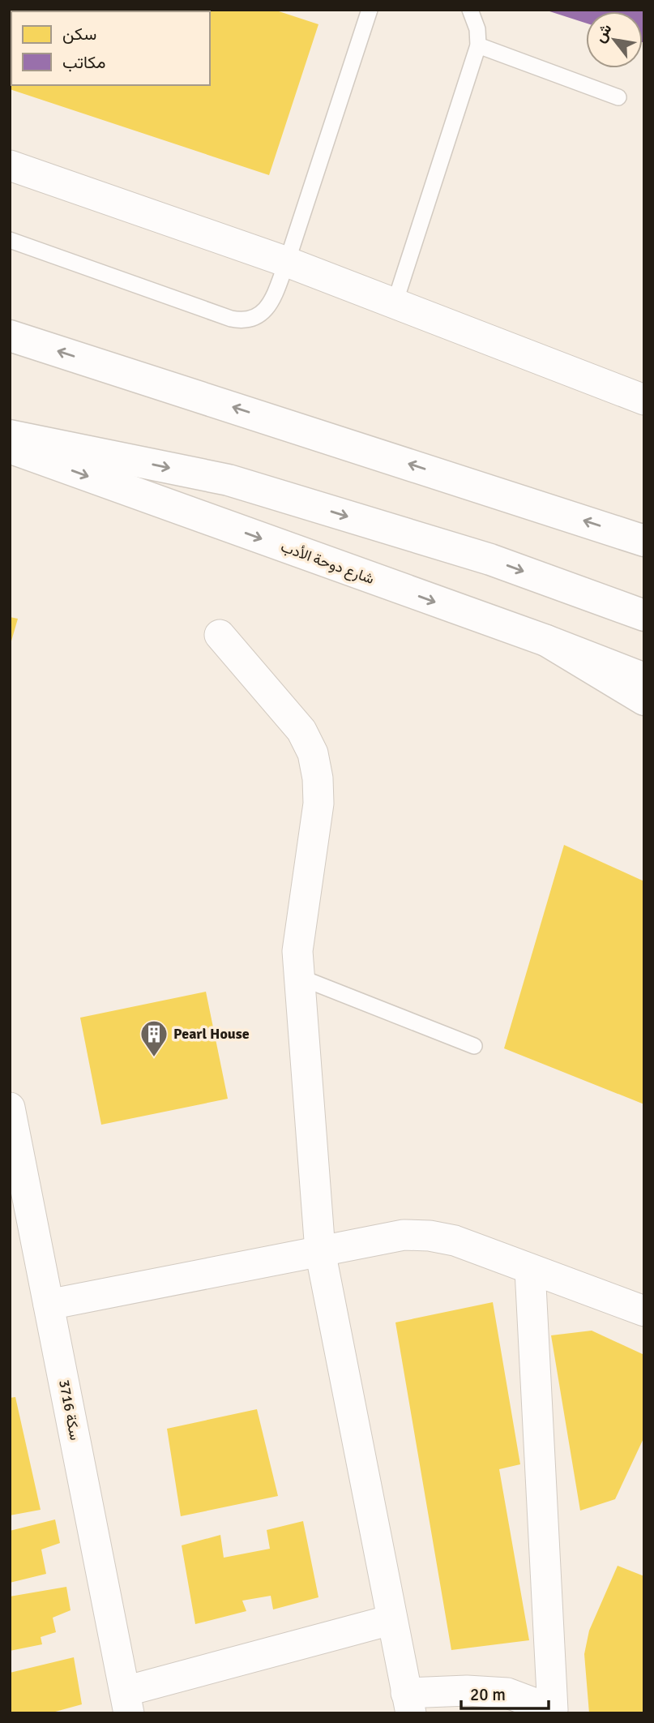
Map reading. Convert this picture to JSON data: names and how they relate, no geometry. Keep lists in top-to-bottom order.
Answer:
{
  "streets": {
    "main road": ["شارع دوحة الأدب"],
    "street": ["سكة 3716"]
  },
  "places": {
    "building": ["Pearl House"]
  },
  "legend": ["سكن", "مكاتب"],
  "scale_bar": "20 m",
  "north": "top left"
}
